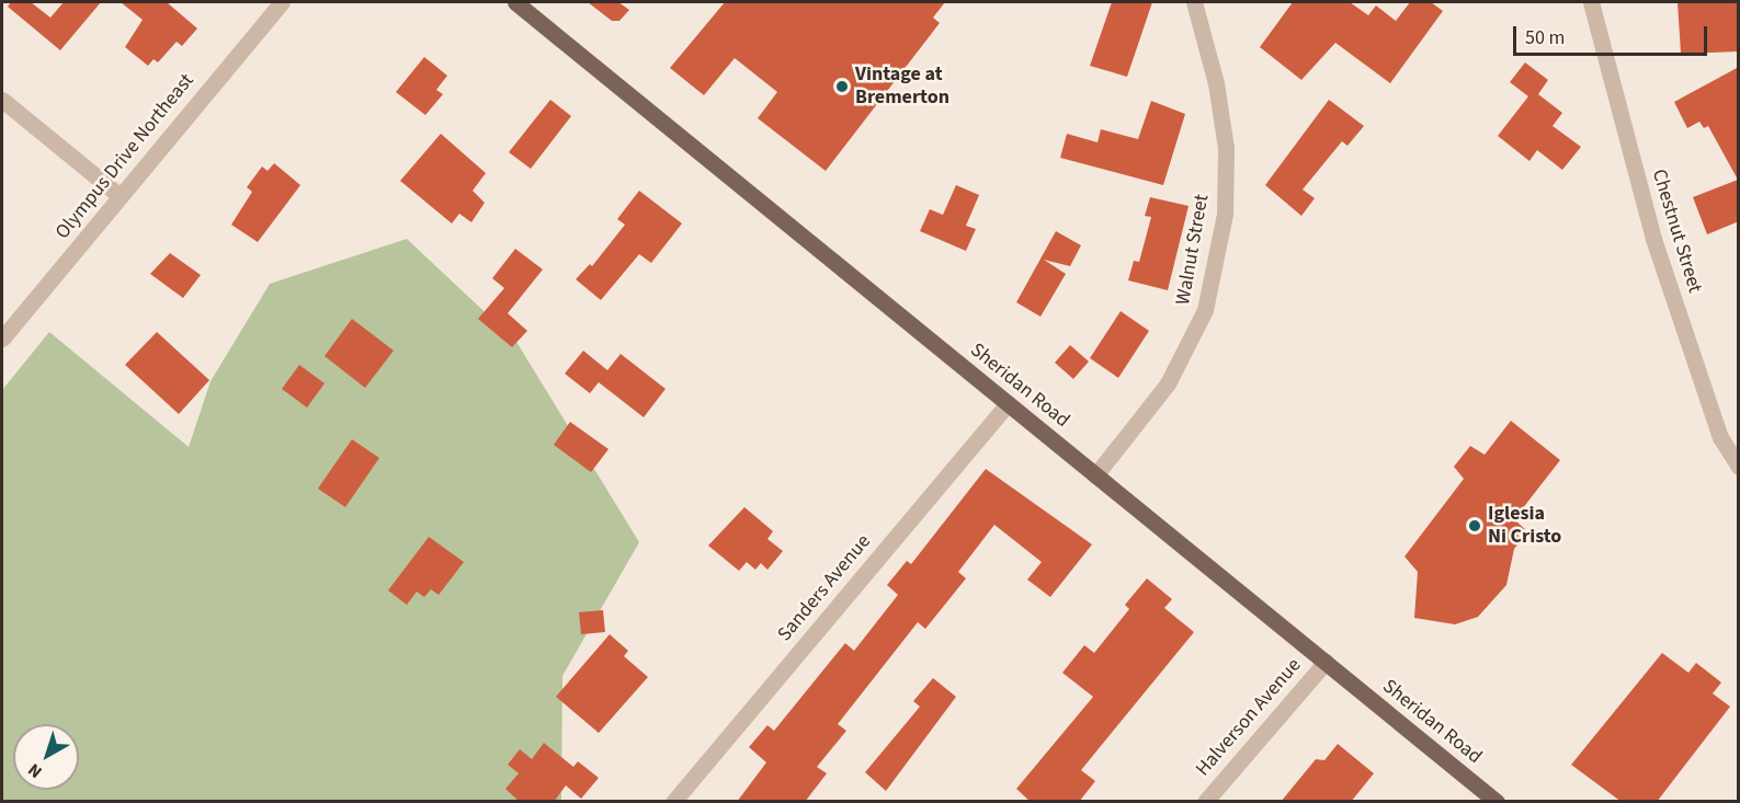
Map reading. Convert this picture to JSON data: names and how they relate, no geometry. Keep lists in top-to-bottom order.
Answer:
{
  "streets": {
    "main road": ["Sheridan Road"],
    "street": [
      "Olympus Drive Northeast",
      "Chestnut Street",
      "Walnut Street",
      "Sanders Avenue",
      "Halverson Avenue"
    ]
  },
  "crossings": [
    ["Walnut Street", "Sheridan Road"],
    ["Sheridan Road", "Sanders Avenue"],
    ["Sheridan Road", "Halverson Avenue"]
  ],
  "places": ["Vintage at Bremerton", "Iglesia Ni Cristo"],
  "scale_bar": "50 m",
  "north": "bottom left"
}
